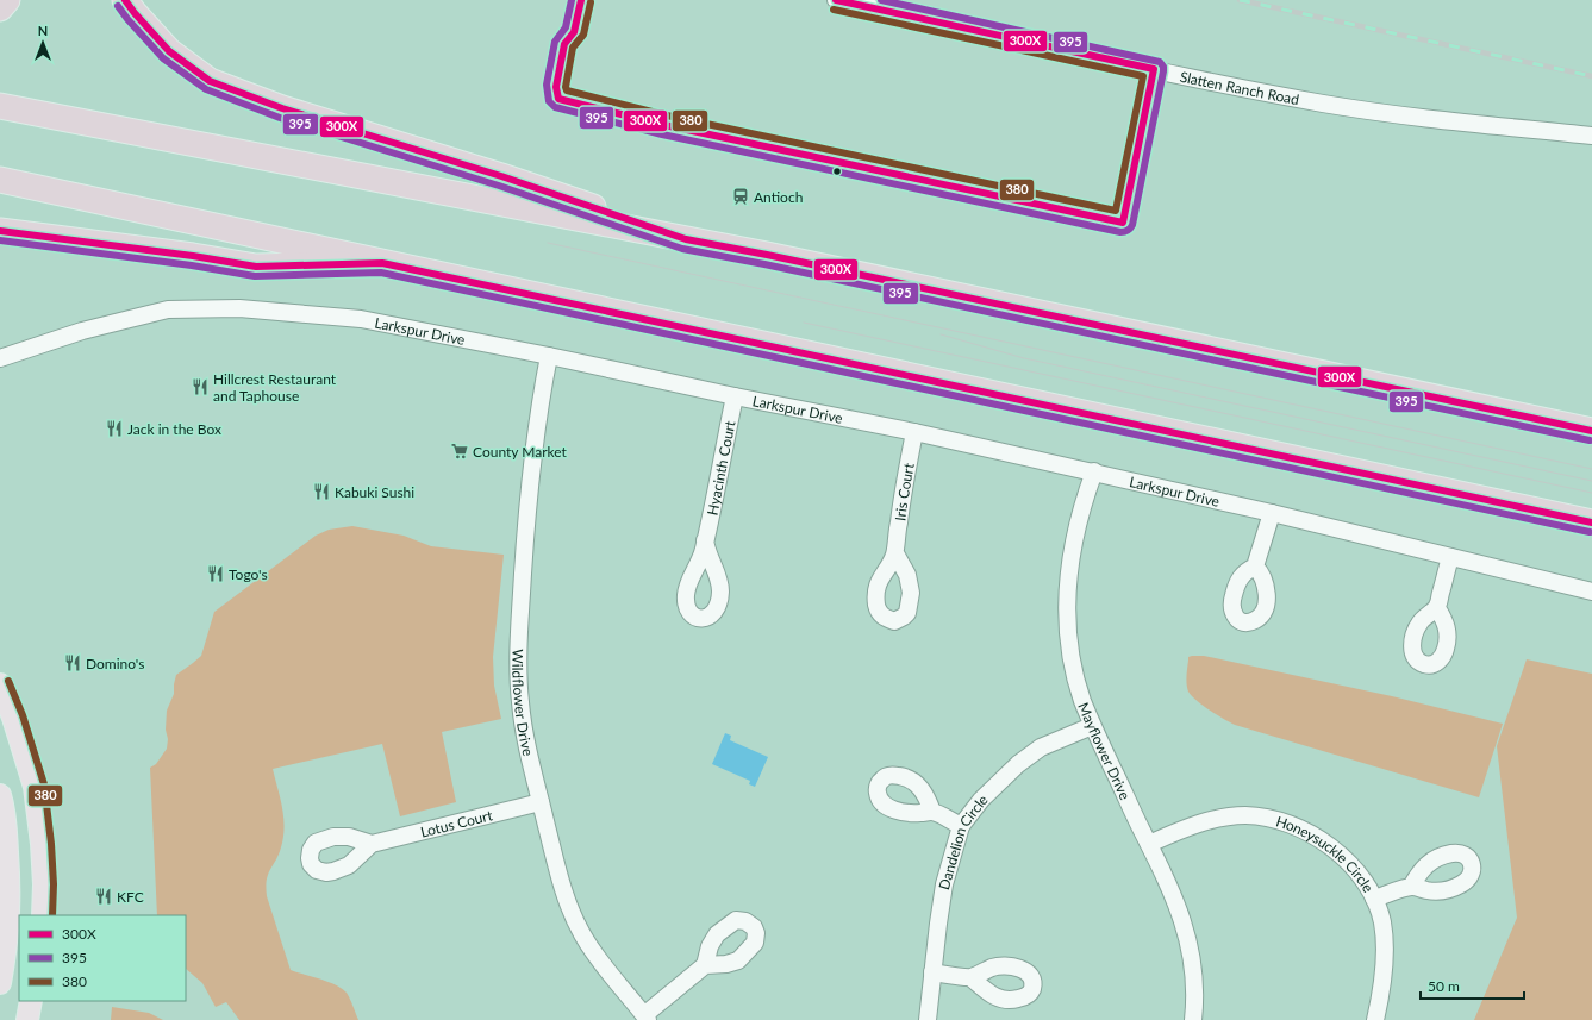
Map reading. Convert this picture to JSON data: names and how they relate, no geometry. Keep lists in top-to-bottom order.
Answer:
{
  "streets": {
    "street": [
      "Slatten Ranch Road",
      "Larkspur Drive",
      "Hyacinth Court",
      "Iris Court",
      "Wildflower Drive",
      "Mayflower Drive",
      "Lotus Court",
      "Dandelion Circle",
      "Honeysuckle Circle"
    ]
  },
  "crossings": [
    ["Larkspur Drive", "Hyacinth Court"],
    ["Larkspur Drive", "Iris Court"],
    ["Larkspur Drive", "Wildflower Drive"],
    ["Larkspur Drive", "Mayflower Drive"],
    ["Wildflower Drive", "Lotus Court"],
    ["Mayflower Drive", "Dandelion Circle"],
    ["Mayflower Drive", "Honeysuckle Circle"]
  ],
  "places": {
    "station": ["Antioch"],
    "restaurant": [
      "Hillcrest Restaurant and Taphouse",
      "Jack in the Box",
      "Kabuki Sushi",
      "Togo's",
      "Domino's",
      "KFC"
    ],
    "supermarket": ["County Market"]
  },
  "lines": ["transit line 300X", "transit line 395", "transit line 380"],
  "legend": ["300X", "395", "380"],
  "scale_bar": "50 m",
  "north": "top"
}
